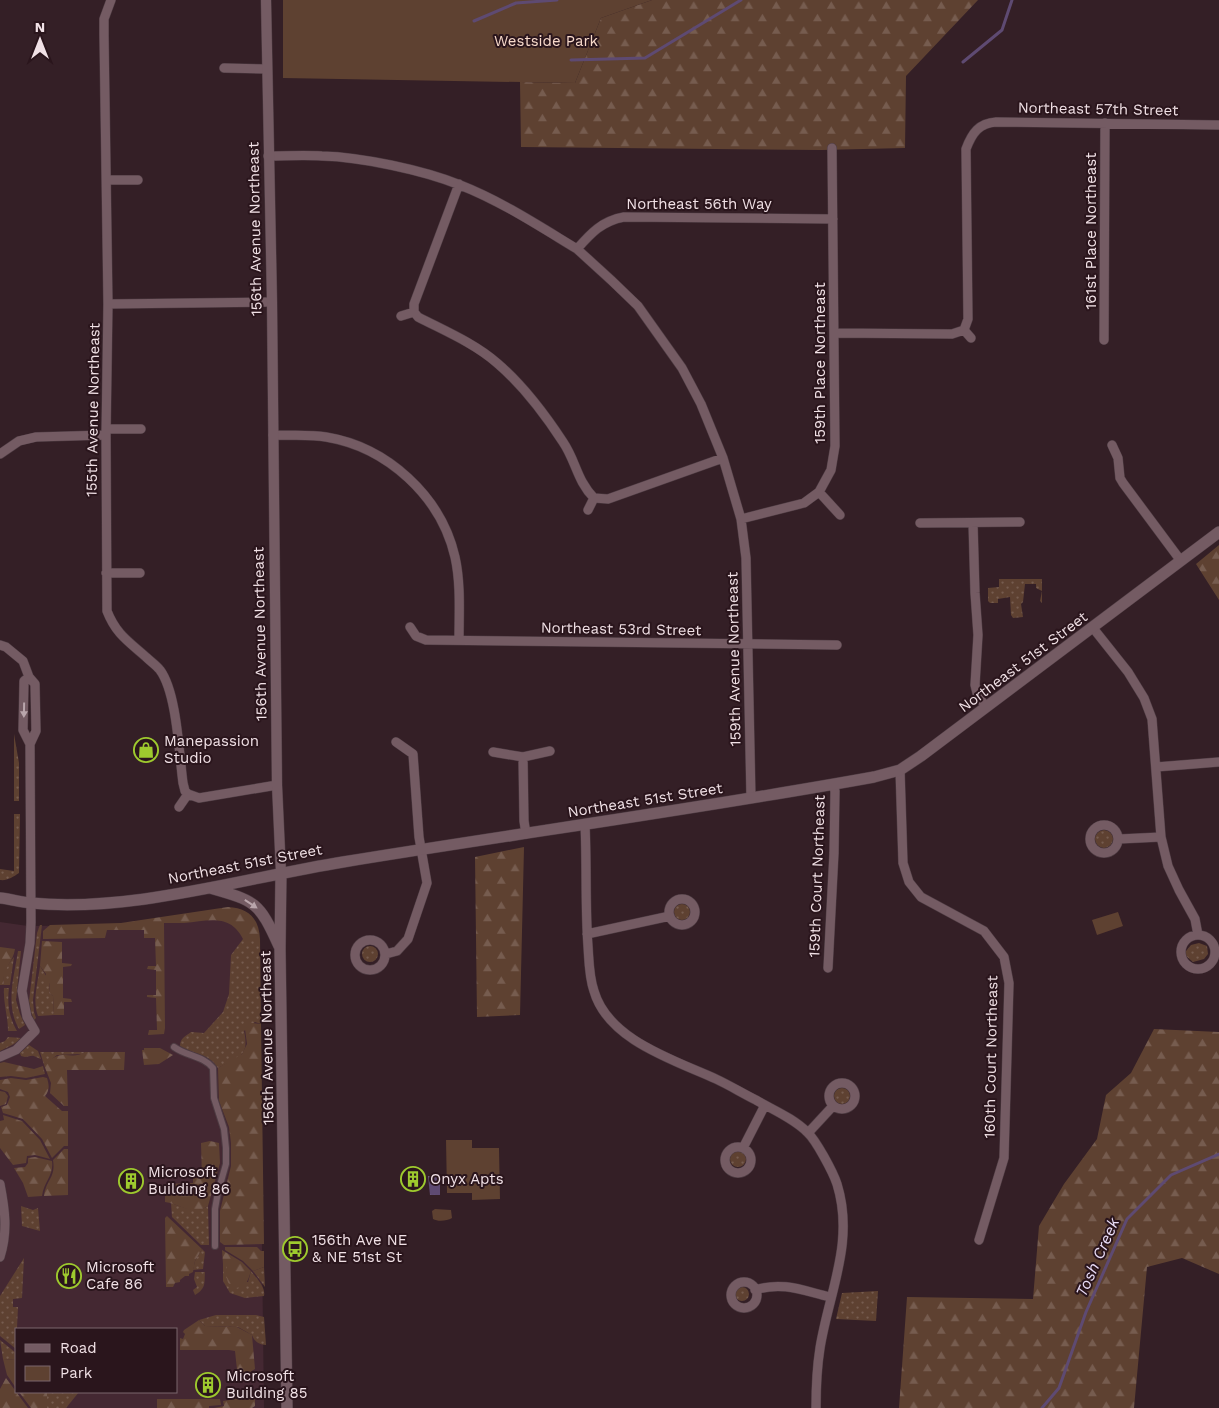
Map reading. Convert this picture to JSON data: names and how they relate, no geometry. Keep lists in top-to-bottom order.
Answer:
{
  "streets": {
    "main road": ["156th Avenue Northeast", "Northeast 51st Street"],
    "street": [
      "Northeast 57th Street",
      "Northeast 56th Way",
      "161st Place Northeast",
      "159th Place Northeast",
      "155th Avenue Northeast",
      "Northeast 53rd Street",
      "159th Avenue Northeast",
      "159th Court Northeast",
      "160th Court Northeast"
    ]
  },
  "crossings": [
    ["Northeast 57th Street", "161st Place Northeast"],
    ["Northeast 56th Way", "159th Place Northeast"],
    ["Northeast 56th Way", "159th Avenue Northeast"],
    ["156th Avenue Northeast", "Northeast 51st Street"],
    ["Northeast 53rd Street", "159th Avenue Northeast"],
    ["159th Avenue Northeast", "Northeast 51st Street"],
    ["Northeast 51st Street", "159th Court Northeast"],
    ["Northeast 51st Street", "160th Court Northeast"]
  ],
  "water": ["Tosh Creek"],
  "parks": ["Westside Park"],
  "places": {
    "shop": ["Manepassion Studio"],
    "building": ["Onyx Apts", "Microsoft Building 86", "Microsoft Building 85"],
    "bus stop": ["156th Ave NE & NE 51st St"],
    "restaurant": ["Microsoft Cafe 86"]
  },
  "legend": ["Road", "Park"],
  "north": "top"
}
